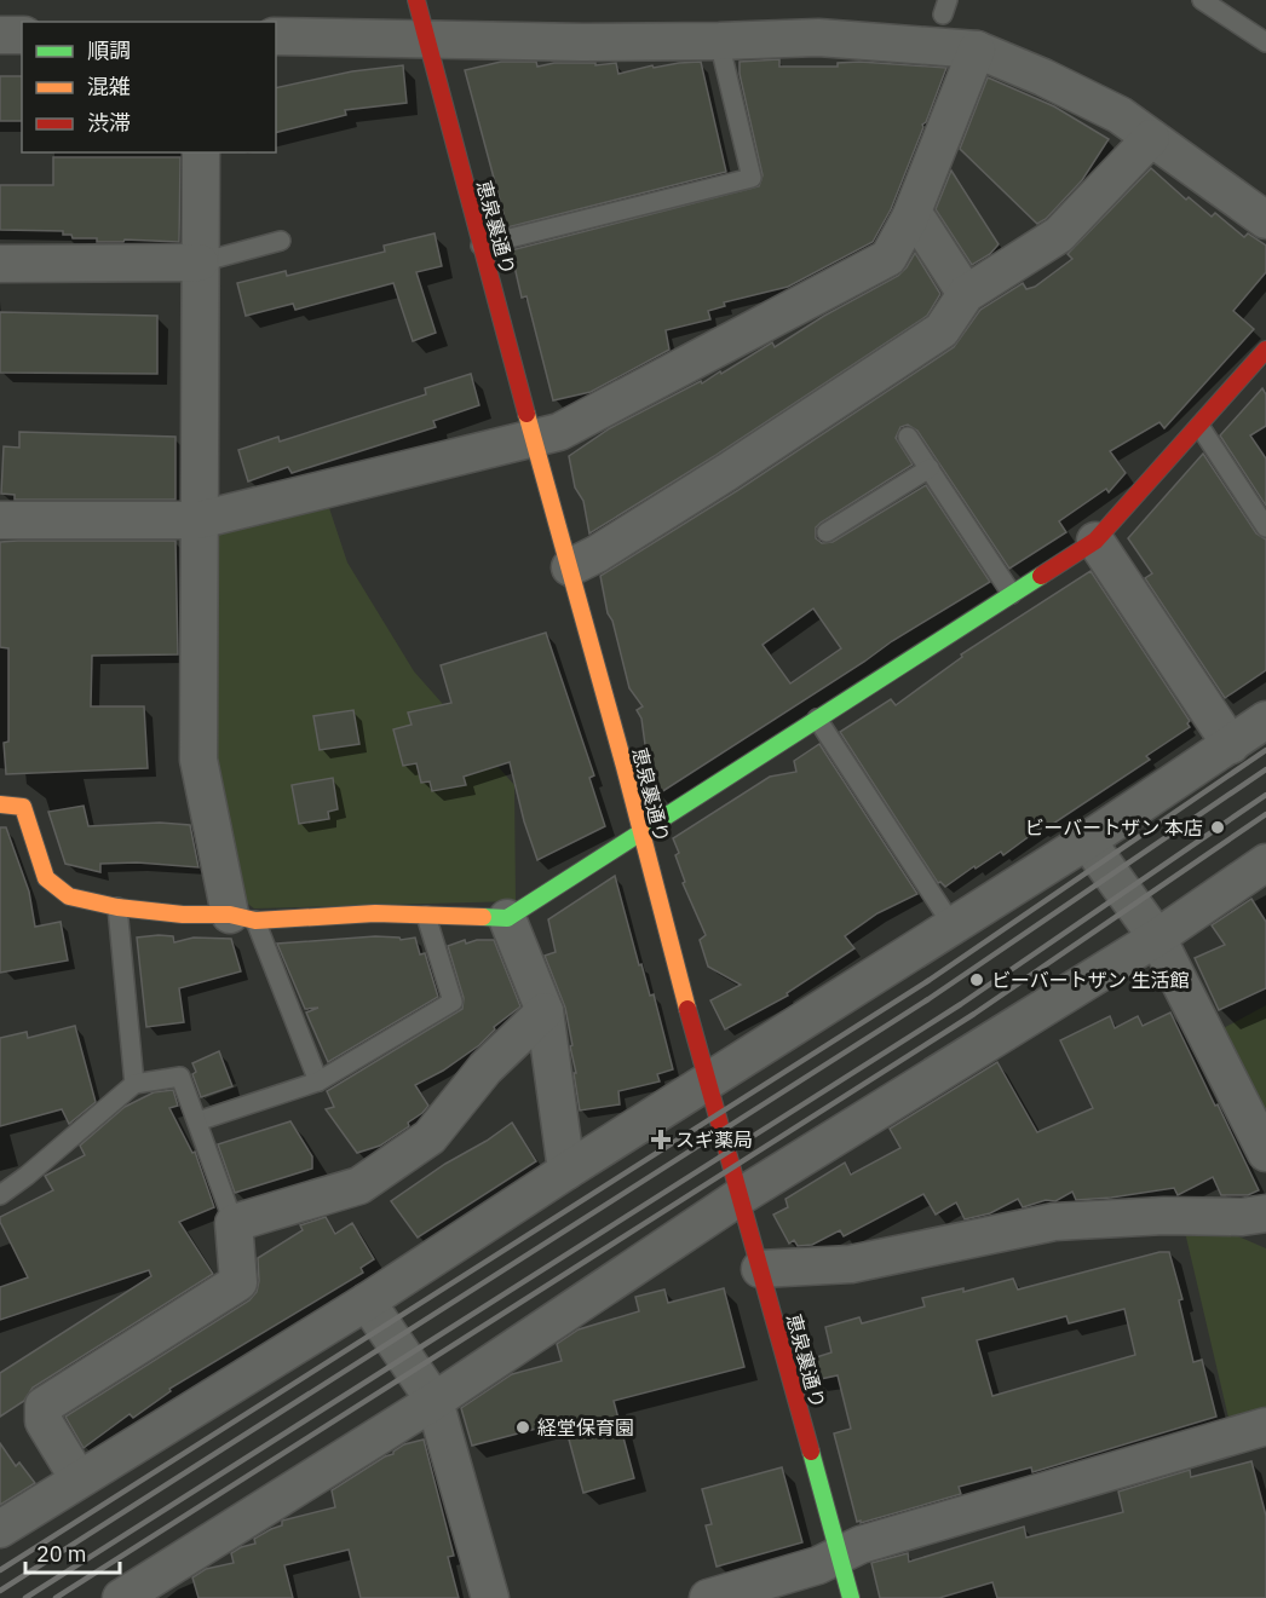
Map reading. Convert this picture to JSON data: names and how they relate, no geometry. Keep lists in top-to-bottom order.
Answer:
{
  "streets": {
    "street": ["恵泉裏通り"]
  },
  "places": {
    "other": ["ビーバートザン 本店", "ビーバートザン 生活館", "経堂保育園"],
    "health": ["スギ薬局"]
  },
  "legend": ["順調", "混雑", "渋滞"],
  "scale_bar": "20 m"
}
